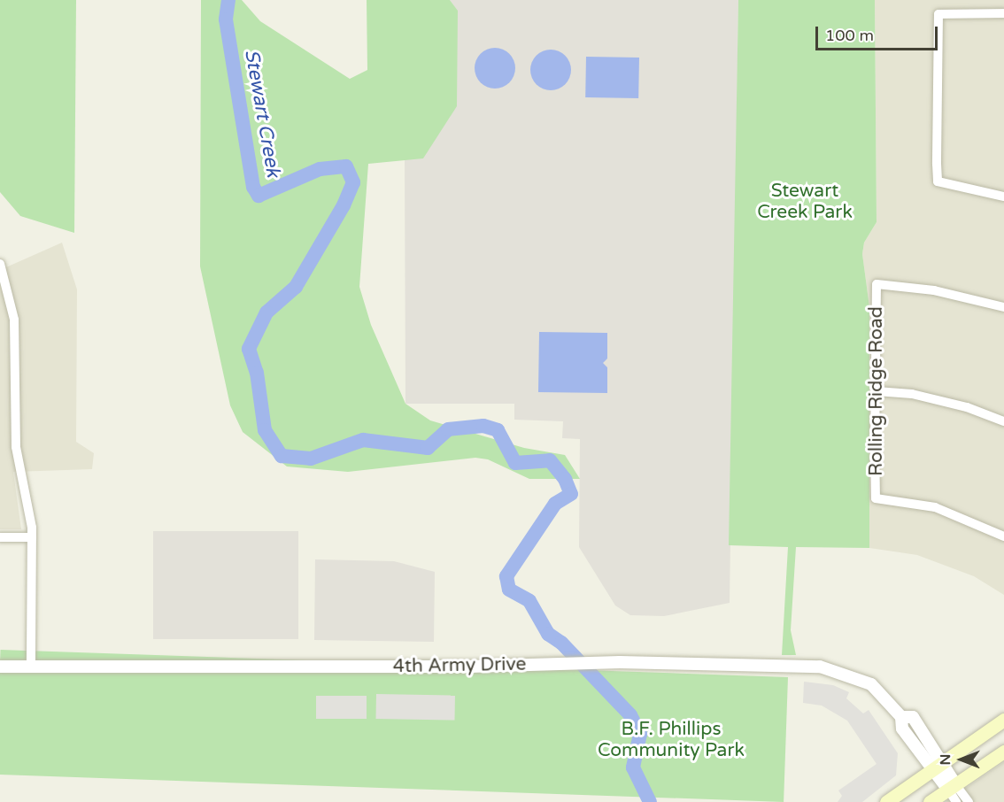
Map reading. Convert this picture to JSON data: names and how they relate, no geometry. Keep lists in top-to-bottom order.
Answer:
{
  "streets": {
    "street": ["Rolling Ridge Road", "4th Army Drive"]
  },
  "water": ["Stewart Creek"],
  "parks": ["Stewart Creek Park", "B.F. Phillips Community Park"],
  "scale_bar": "100 m",
  "north": "left"
}
